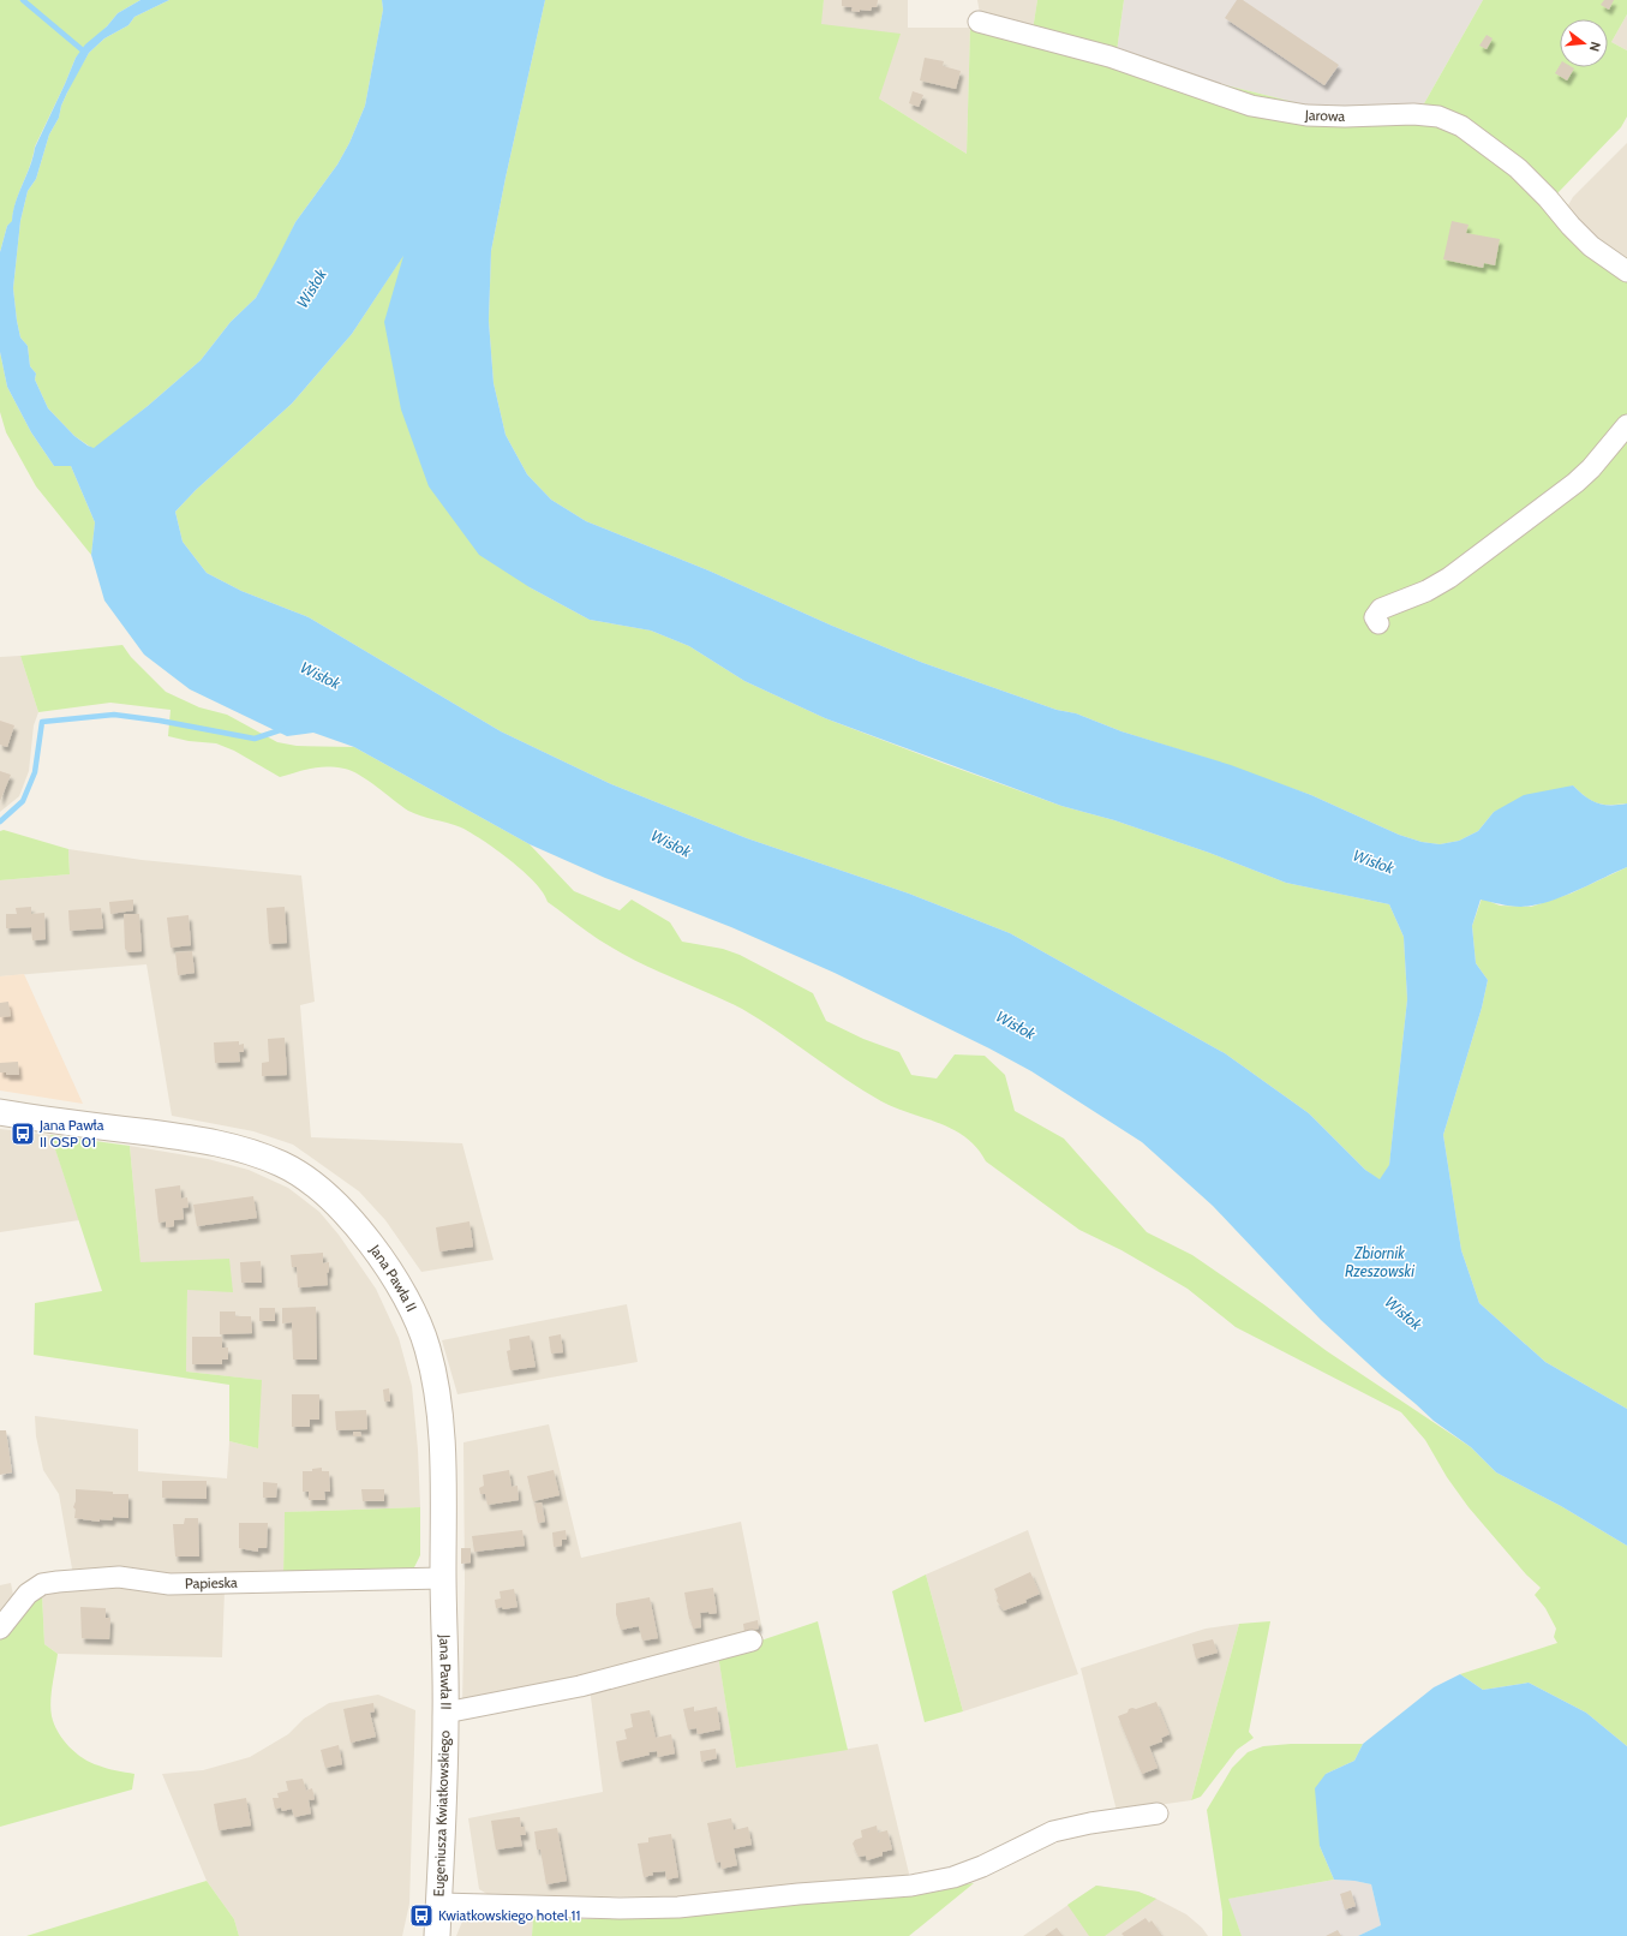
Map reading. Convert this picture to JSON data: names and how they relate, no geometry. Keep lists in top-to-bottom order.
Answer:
{
  "streets": {
    "street": [
      "Jarowa",
      "Jana Pawła II",
      "Papieska",
      "Eugeniusza Kwiatkowskiego"
    ]
  },
  "crossings": [
    ["Jana Pawła II", "Papieska"],
    ["Jana Pawła II", "Eugeniusza Kwiatkowskiego"]
  ],
  "water": ["Wisłok", "Zbiornik Rzeszowski"],
  "places": {
    "bus stop": ["Jana Pawła II OSP 01", "Kwiatkowskiego hotel 11"]
  },
  "north": "right"
}
